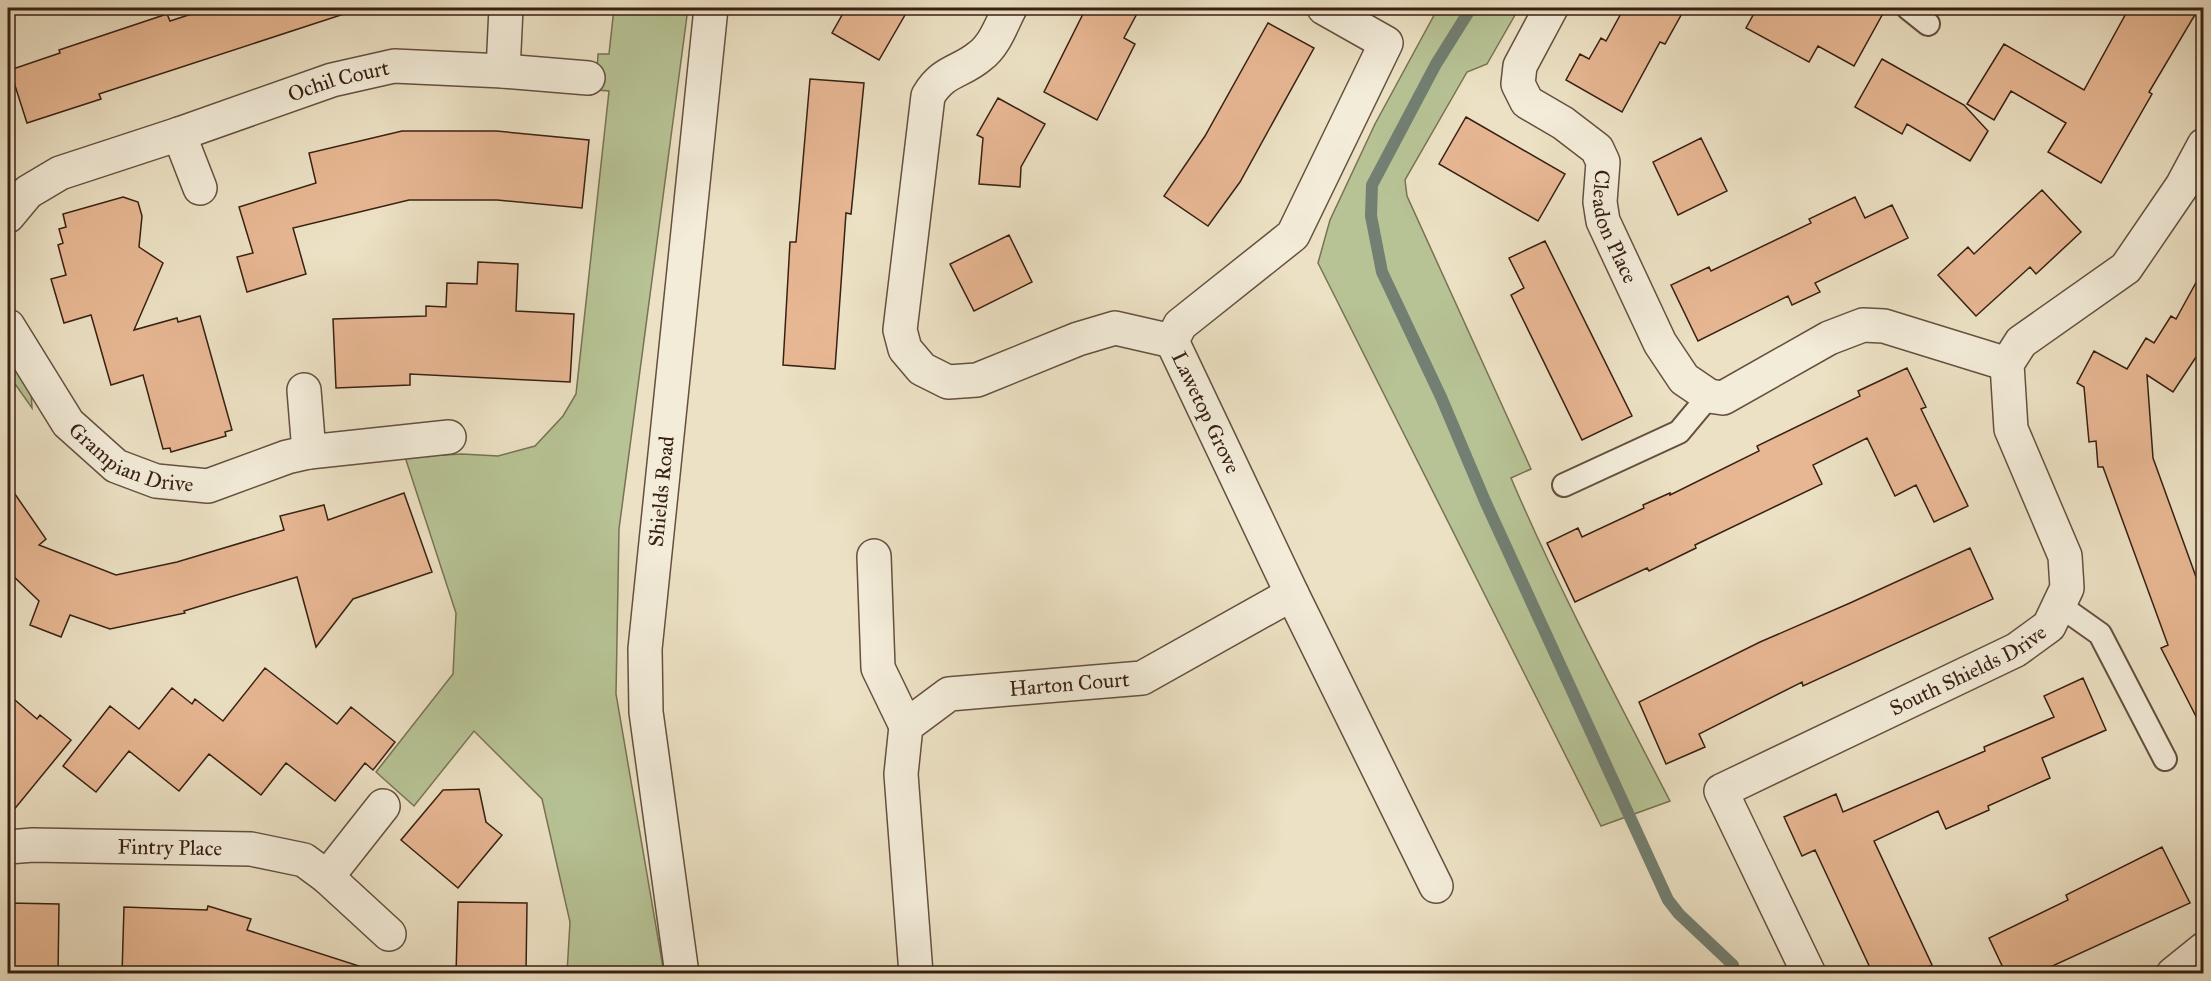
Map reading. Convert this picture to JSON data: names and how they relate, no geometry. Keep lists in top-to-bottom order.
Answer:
{
  "streets": {
    "street": [
      "Ochil Court",
      "Cleadon Place",
      "Lawetop Grove",
      "Grampian Drive",
      "Shields Road",
      "South Shields Drive",
      "Harton Court",
      "Fintry Place"
    ]
  },
  "crossings": [
    ["Lawetop Grove", "Harton Court"]
  ]
}
